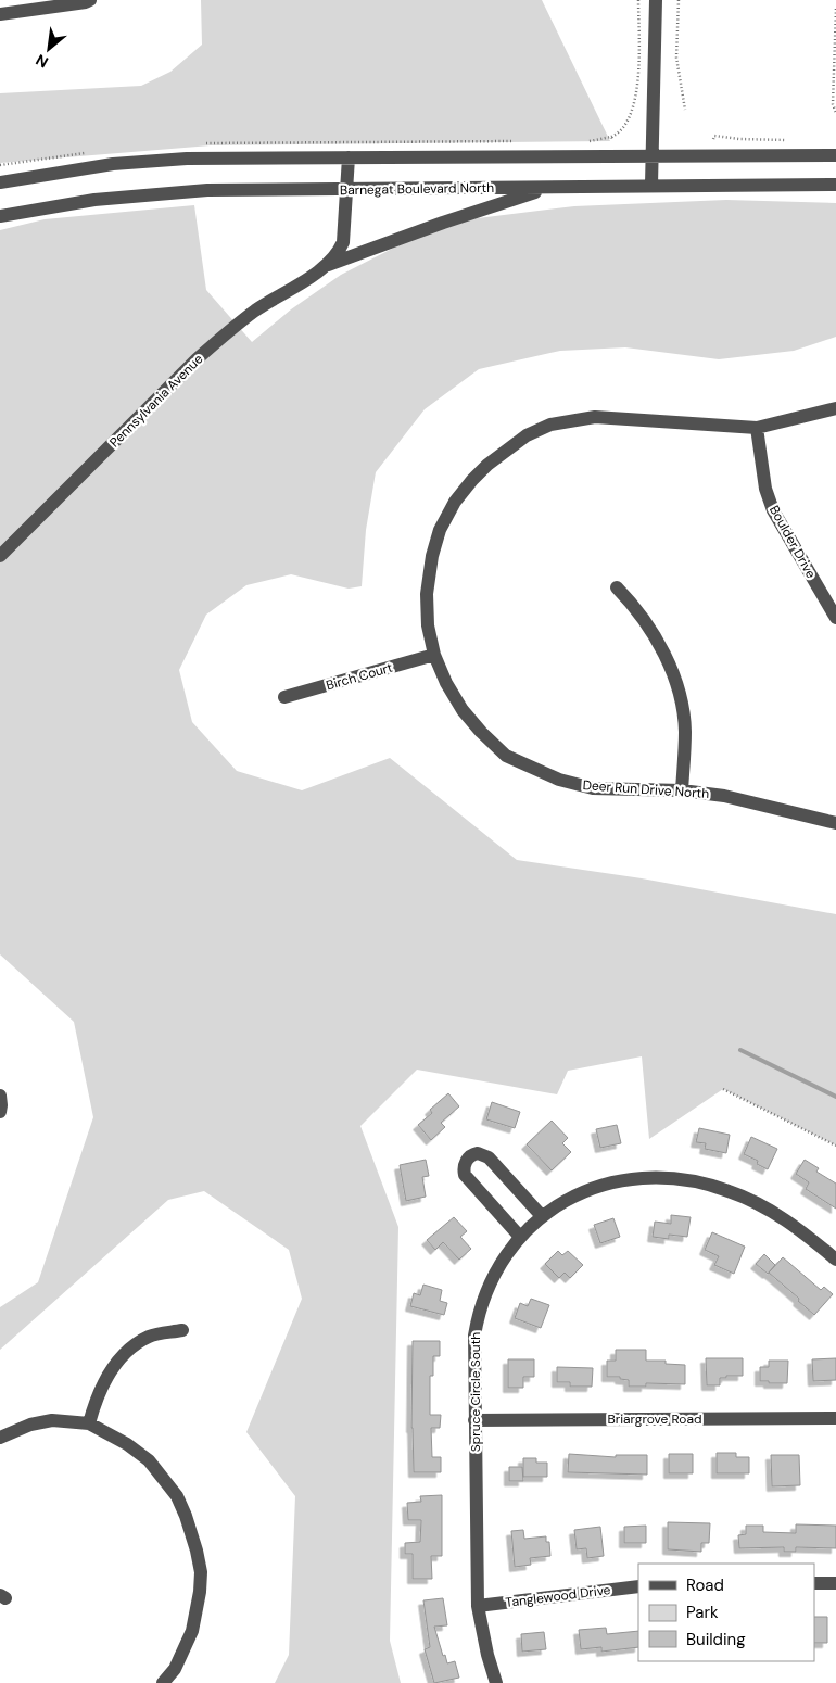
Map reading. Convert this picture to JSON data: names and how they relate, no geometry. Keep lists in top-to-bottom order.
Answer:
{
  "streets": {
    "street": [
      "Barnegat Boulevard North",
      "Pennsylvania Avenue",
      "Boulder Drive",
      "Birch Court",
      "Deer Run Drive North",
      "Spruce Circle South",
      "Briargrove Road",
      "Tanglewood Drive"
    ]
  },
  "crossings": [
    ["Barnegat Boulevard North", "Pennsylvania Avenue"],
    ["Boulder Drive", "Deer Run Drive North"],
    ["Birch Court", "Deer Run Drive North"],
    ["Spruce Circle South", "Briargrove Road"],
    ["Spruce Circle South", "Tanglewood Drive"]
  ],
  "legend": ["Road", "Park", "Building"],
  "north": "bottom left"
}
